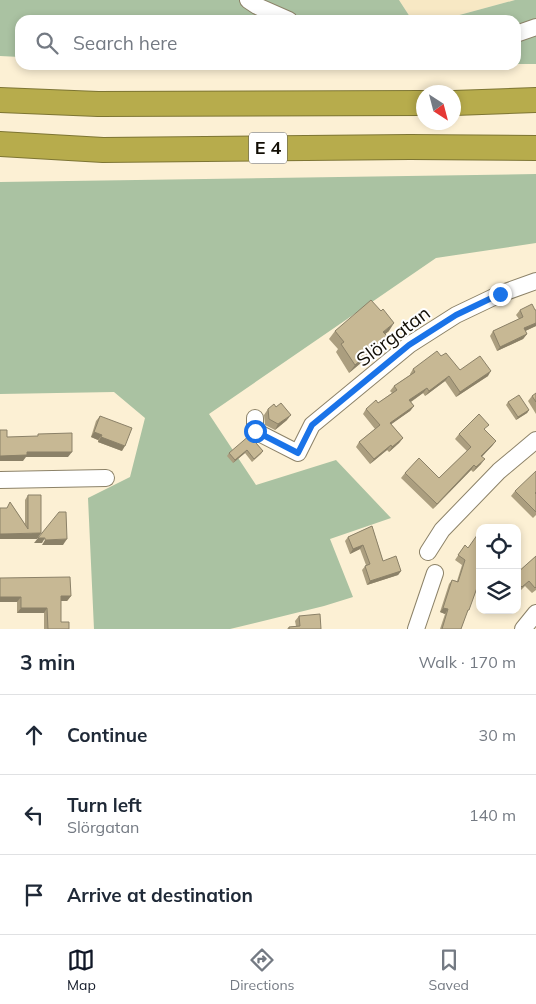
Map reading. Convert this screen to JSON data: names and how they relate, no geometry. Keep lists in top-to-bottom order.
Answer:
{
  "streets": {
    "highway": ["E 4"],
    "street": ["Slörgatan"]
  },
  "north": "bottom right",
  "page": {
    "search": "Search here",
    "heading": ["3 min", "Walk · 170 m"],
    "list": [
      ["Continue", "30 m"],
      ["Turn left", "Slörgatan", "140 m"],
      "Arrive at destination"
    ],
    "nav": ["Map", "Directions", "Saved"]
  }
}
